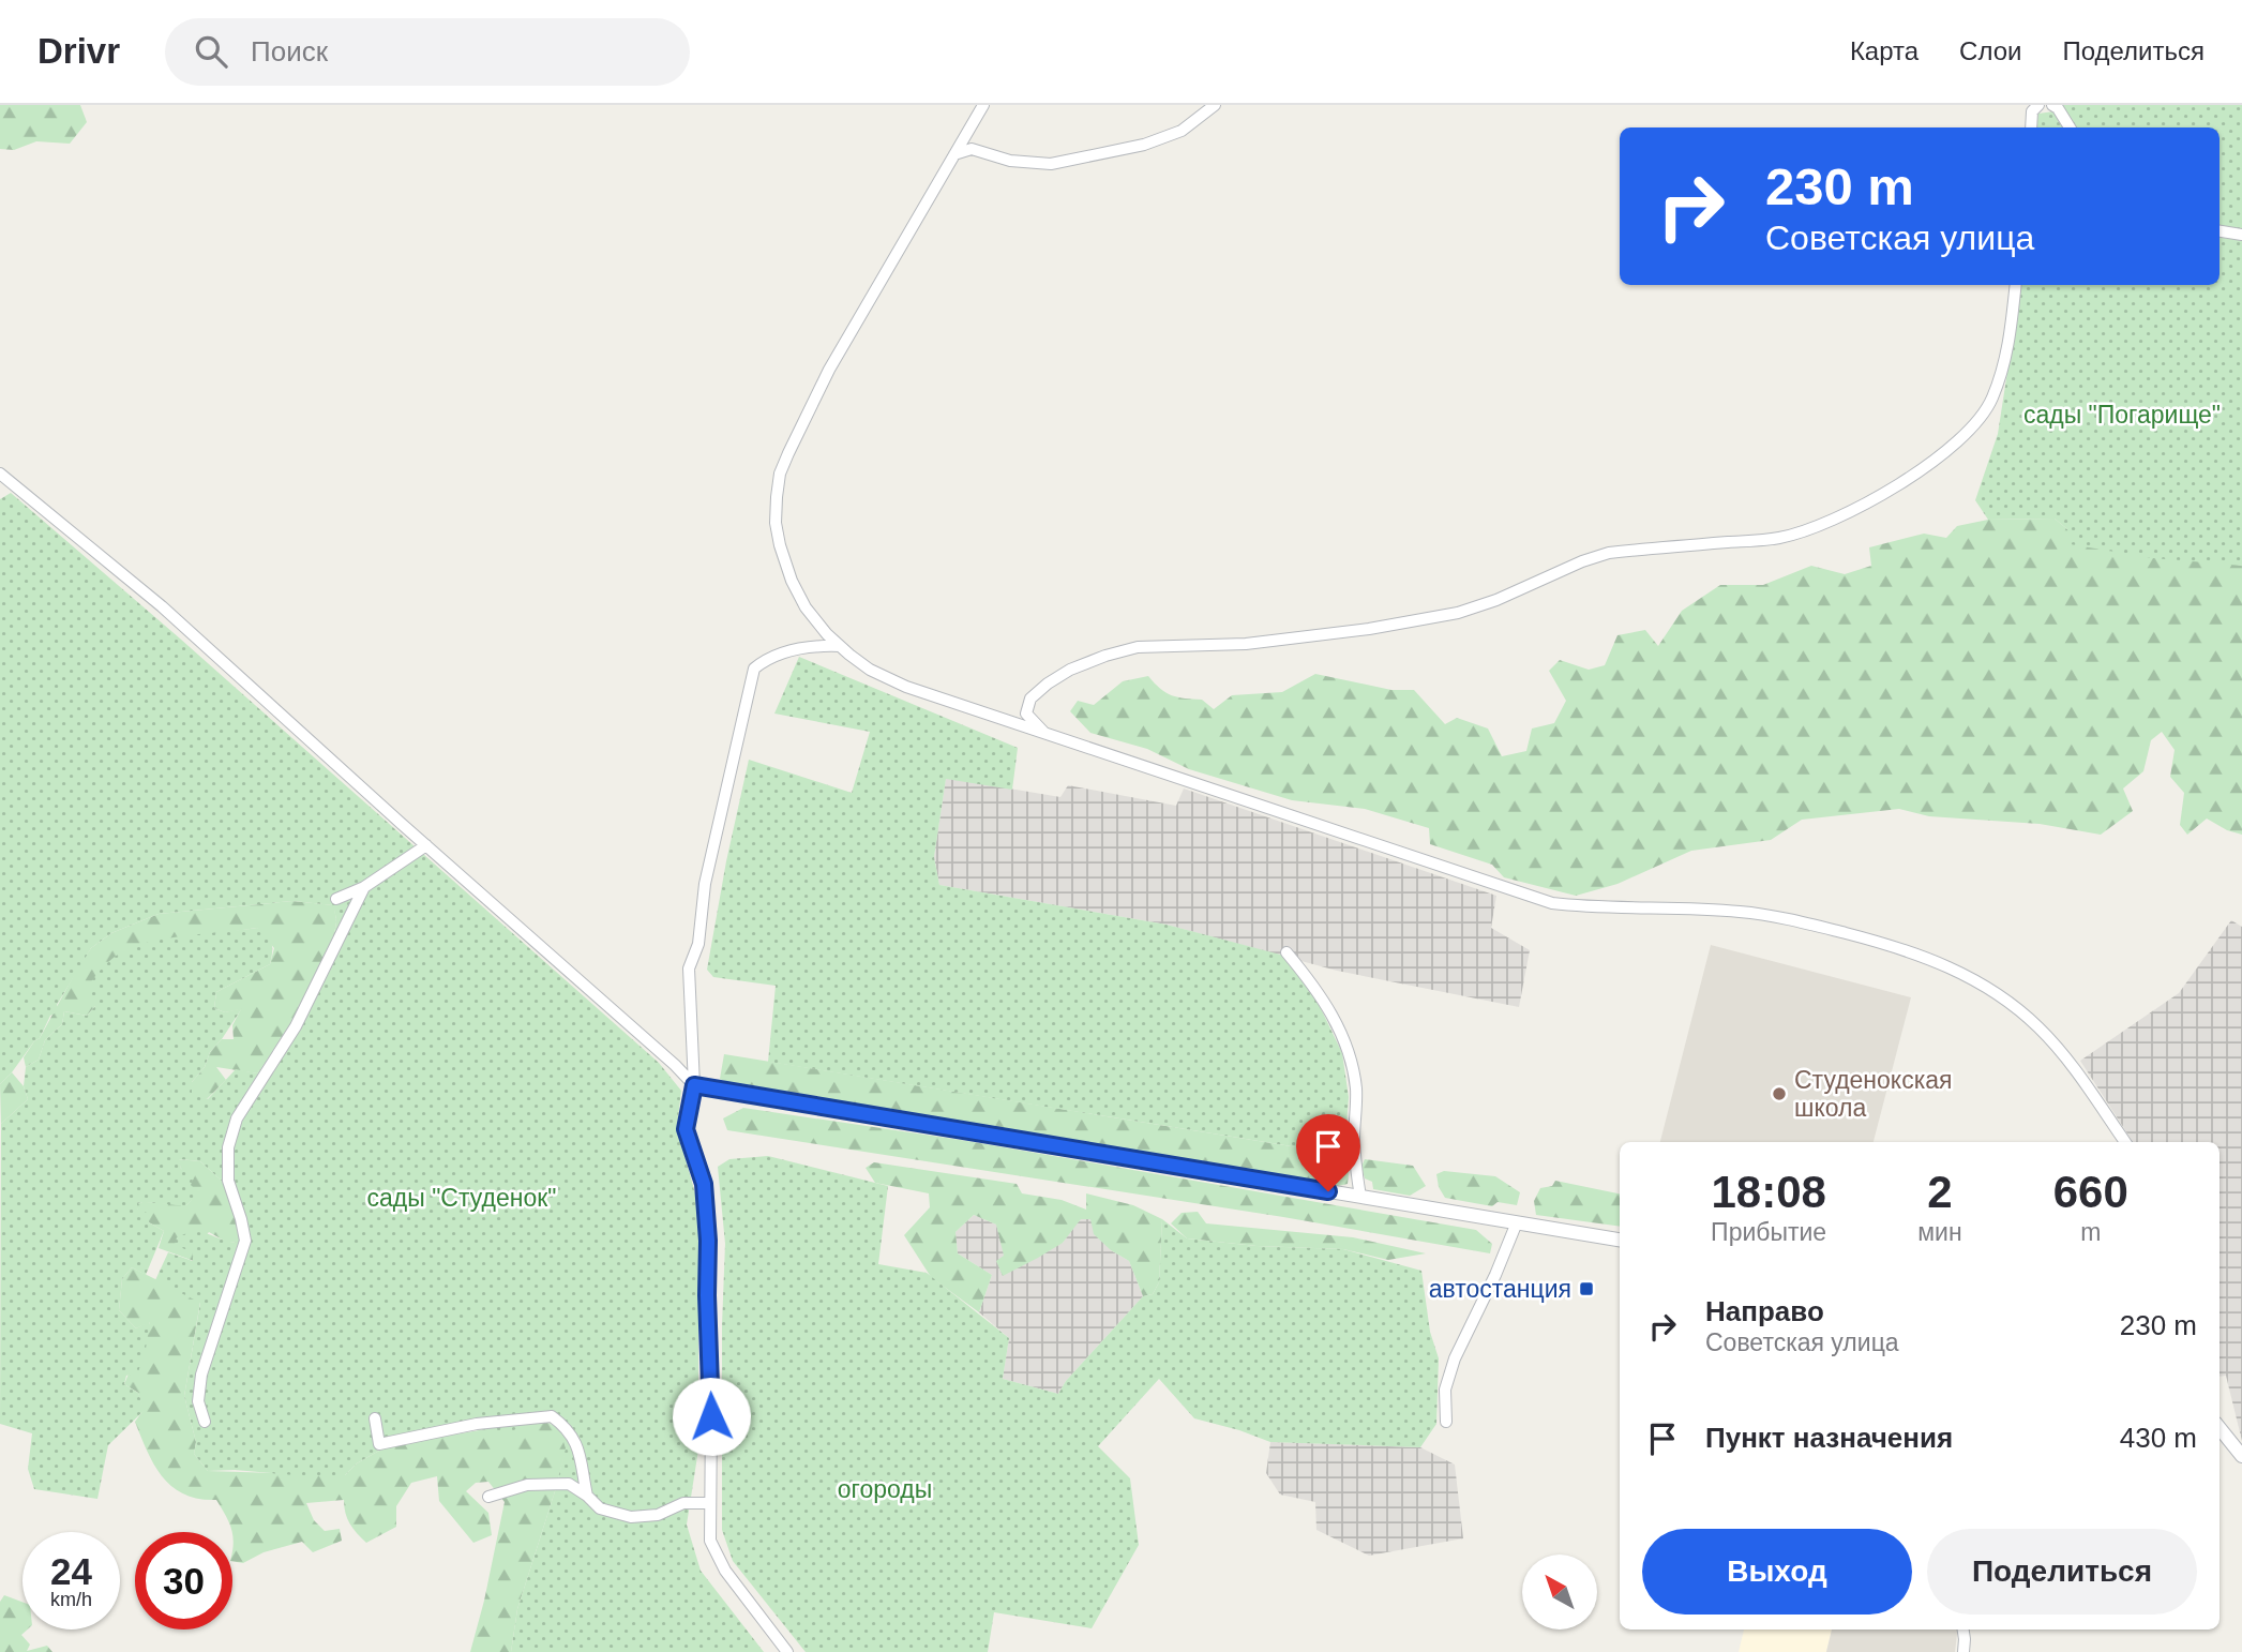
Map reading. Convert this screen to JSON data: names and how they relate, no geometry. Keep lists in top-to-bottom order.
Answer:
{
  "parks": ["сады \"Погарище\"", "сады \"Студенок\"", "огороды"],
  "places": {
    "other": ["Студенокская школа"],
    "transit": ["автостанция"]
  },
  "north": "top left",
  "page": {
    "header": "Drivr",
    "search": "Поиск",
    "nav": ["Карта", "Слои", "Поделиться"],
    "turn": ["230 m", "Советская улица"],
    "eta": [
      "18:08",
      "Прибытие",
      "2",
      "мин",
      "660",
      "m"
    ],
    "list": [
      {
        "name": "Направо",
        "note": "Советская улица",
        "value": "230 m"
      },
      {
        "name": "Пункт назначения",
        "value": "430 m"
      }
    ],
    "buttons": ["Выход", "Поделиться"],
    "speed": "24 km/h",
    "limit": "30"
  }
}
